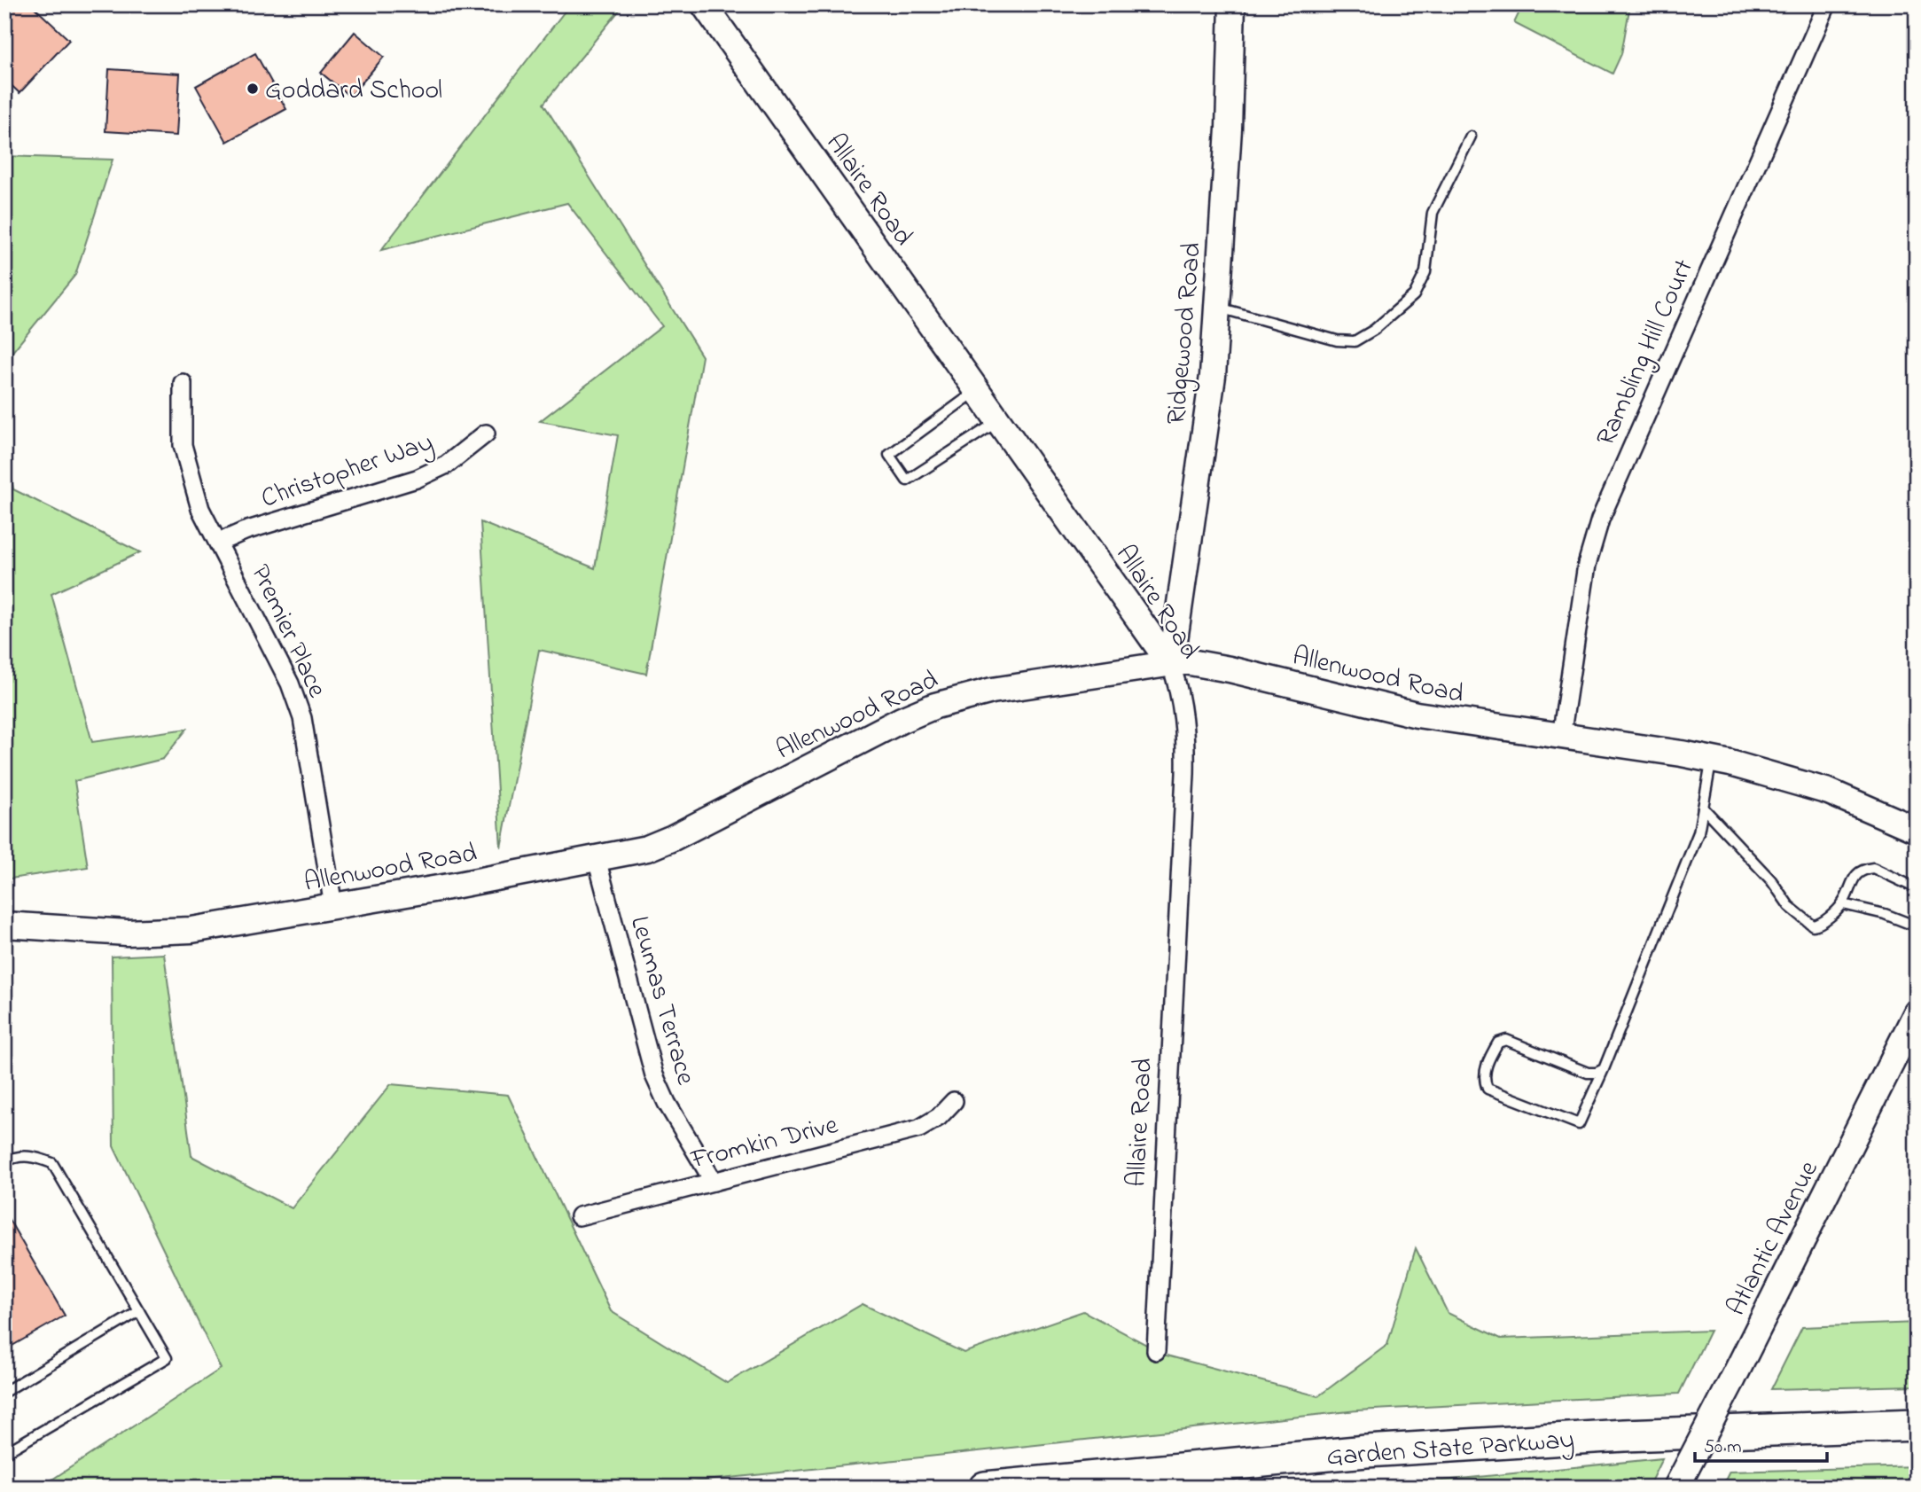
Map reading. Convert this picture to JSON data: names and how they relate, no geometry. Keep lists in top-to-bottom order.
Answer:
{
  "streets": {
    "highway": ["Garden State Parkway"],
    "main road": [
      "Allaire Road",
      "Ridgewood Road",
      "Allenwood Road",
      "Atlantic Avenue"
    ],
    "street": [
      "Rambling Hill Court",
      "Christopher Way",
      "Premier Place",
      "Leumas Terrace",
      "Fromkin Drive"
    ]
  },
  "crossings": [
    ["Allaire Road", "Ridgewood Road"],
    ["Allaire Road", "Allenwood Road"],
    ["Ridgewood Road", "Allenwood Road"],
    ["Rambling Hill Court", "Allenwood Road"],
    ["Christopher Way", "Premier Place"],
    ["Premier Place", "Allenwood Road"],
    ["Allenwood Road", "Leumas Terrace"],
    ["Leumas Terrace", "Fromkin Drive"]
  ],
  "places": ["Goddard School"],
  "scale_bar": "50 m"
}
